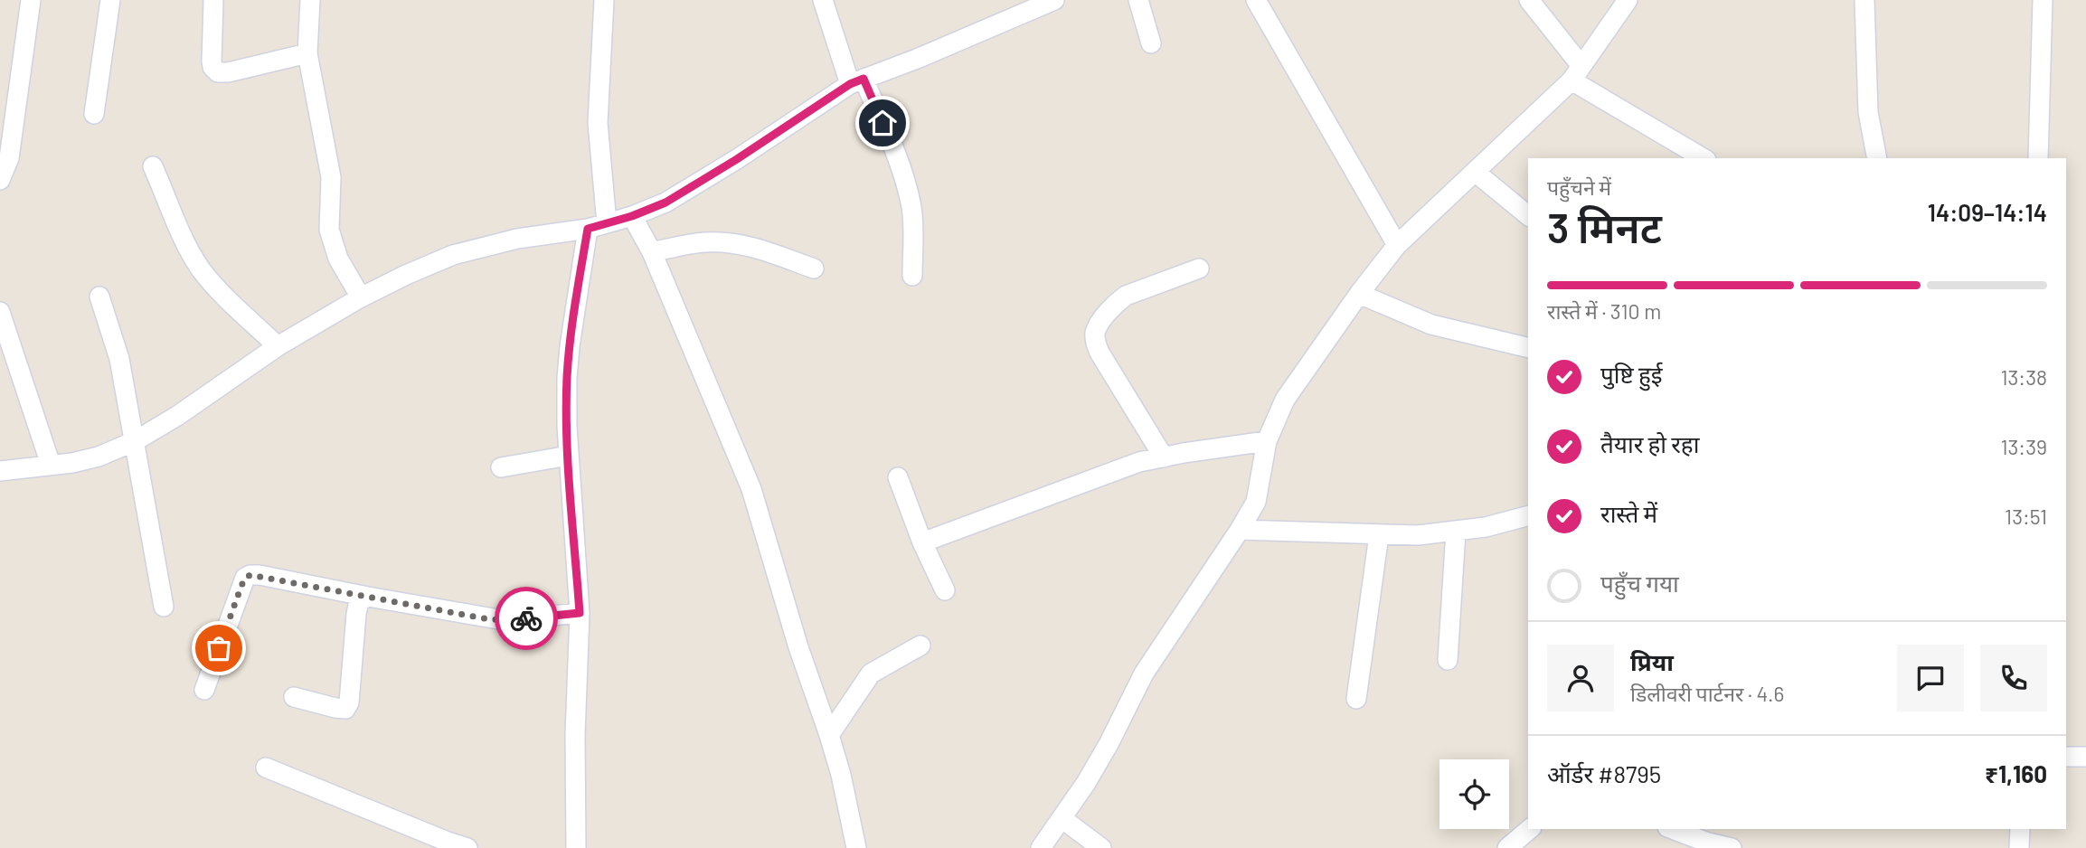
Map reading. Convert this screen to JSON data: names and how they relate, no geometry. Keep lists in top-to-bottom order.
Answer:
{
  "page": {
    "heading": ["3 मिनट", "पहुँचने में", "14:09–14:14"],
    "panel": [
      "प्रिया",
      "डिलीवरी पार्टनर · 4.6",
      "ऑर्डर #8795",
      "₹1,160"
    ],
    "bar": "रास्ते में · 310 m",
    "list": [
      ["पुष्टि हुई", "13:38"],
      ["तैयार हो रहा", "13:39"],
      ["रास्ते में", "13:51"],
      "पहुँच गया"
    ]
  }
}
